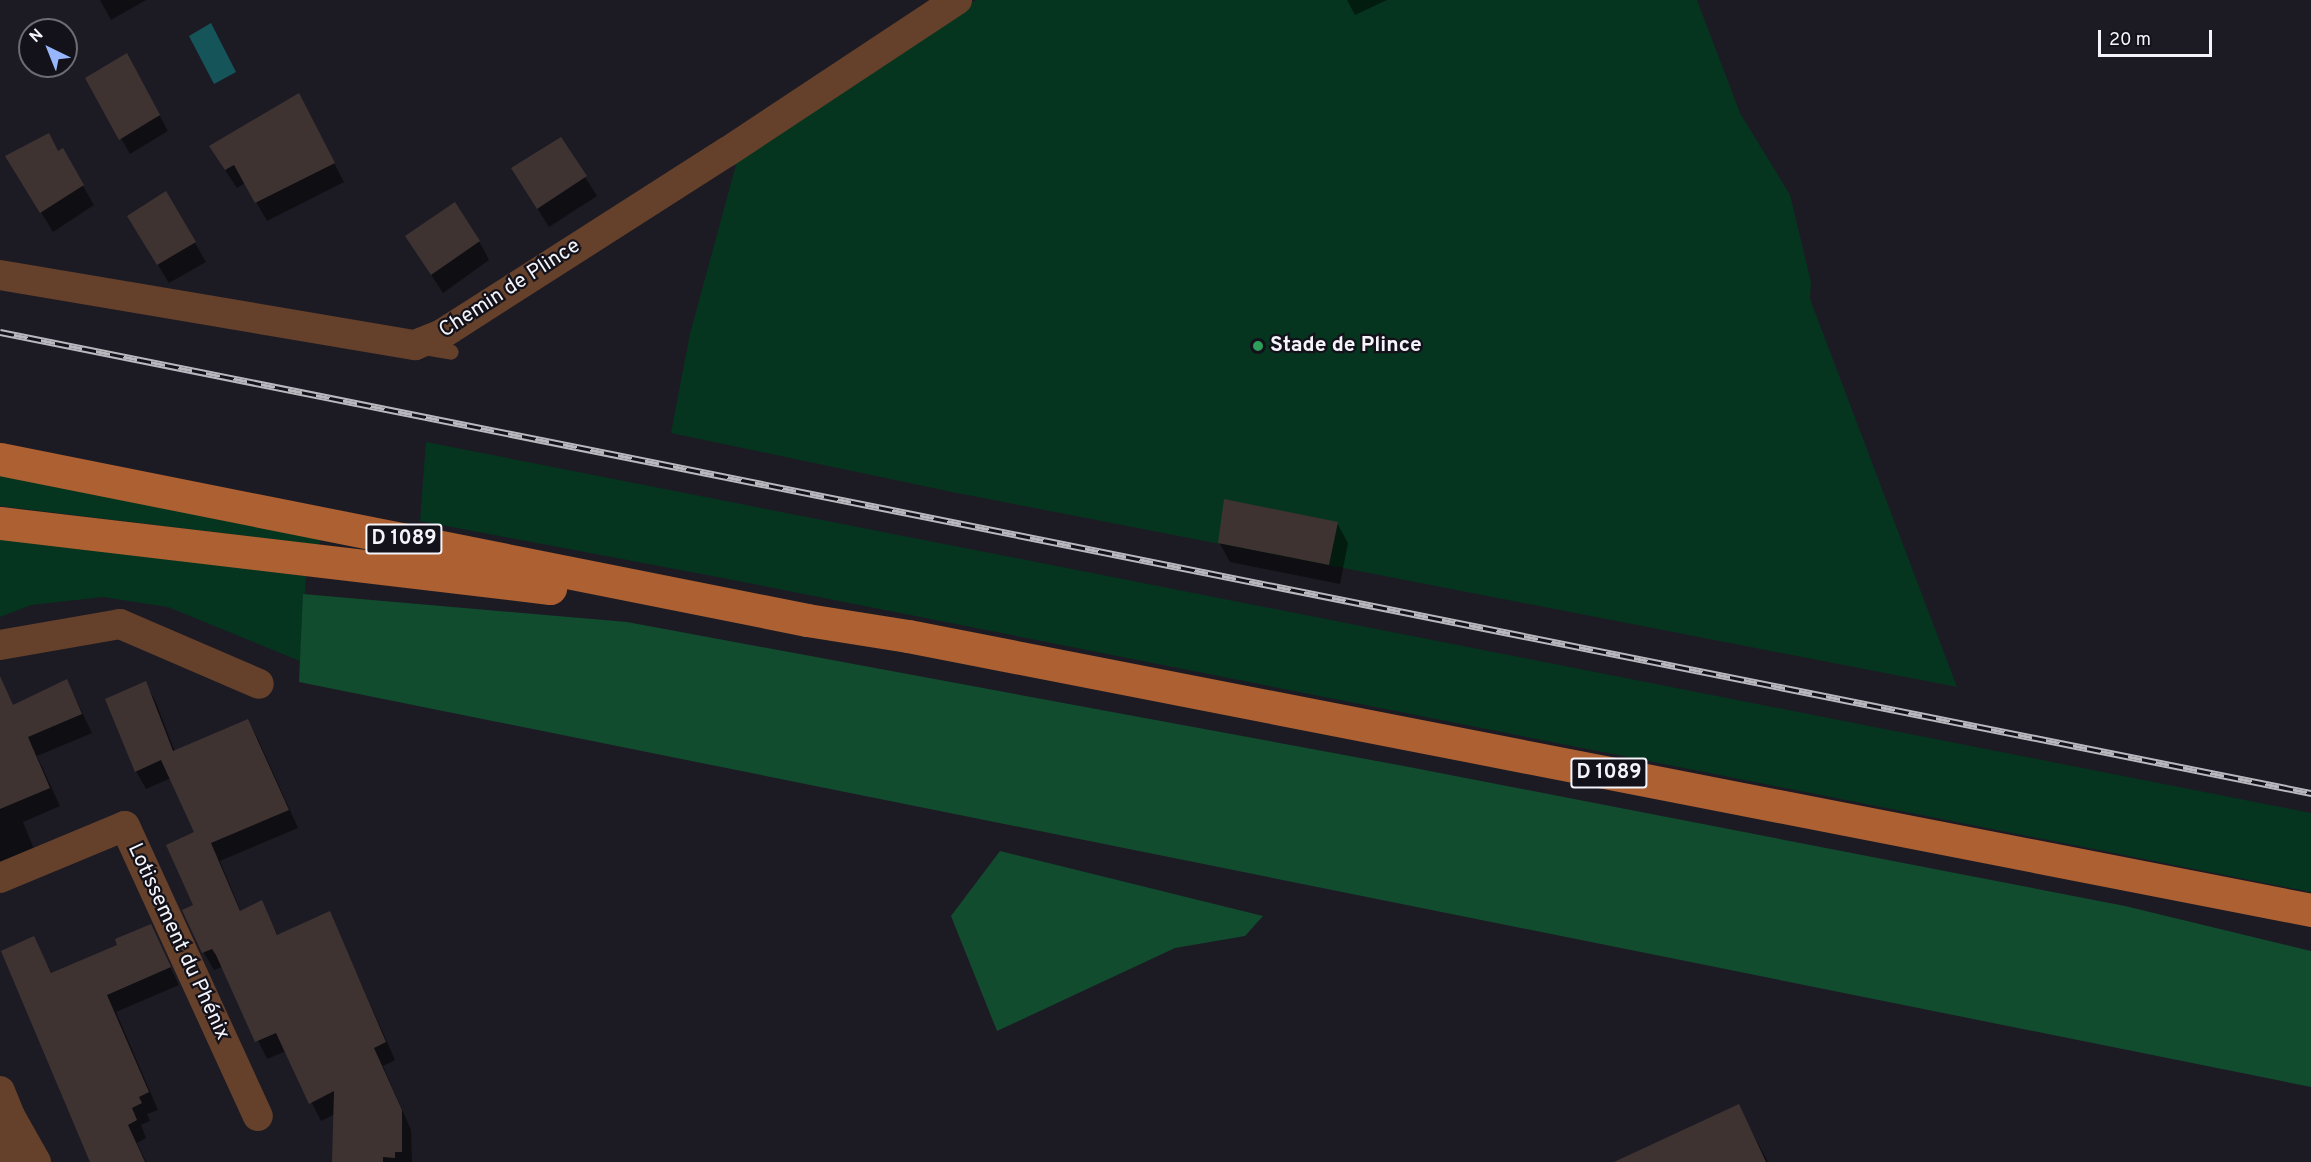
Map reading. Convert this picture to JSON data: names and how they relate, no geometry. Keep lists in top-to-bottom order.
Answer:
{
  "streets": {
    "main road": ["D 1089"],
    "street": ["Chemin de Plince", "Lotissement du Phénix"]
  },
  "places": ["Stade de Plince"],
  "scale_bar": "20 m",
  "north": "top left"
}
